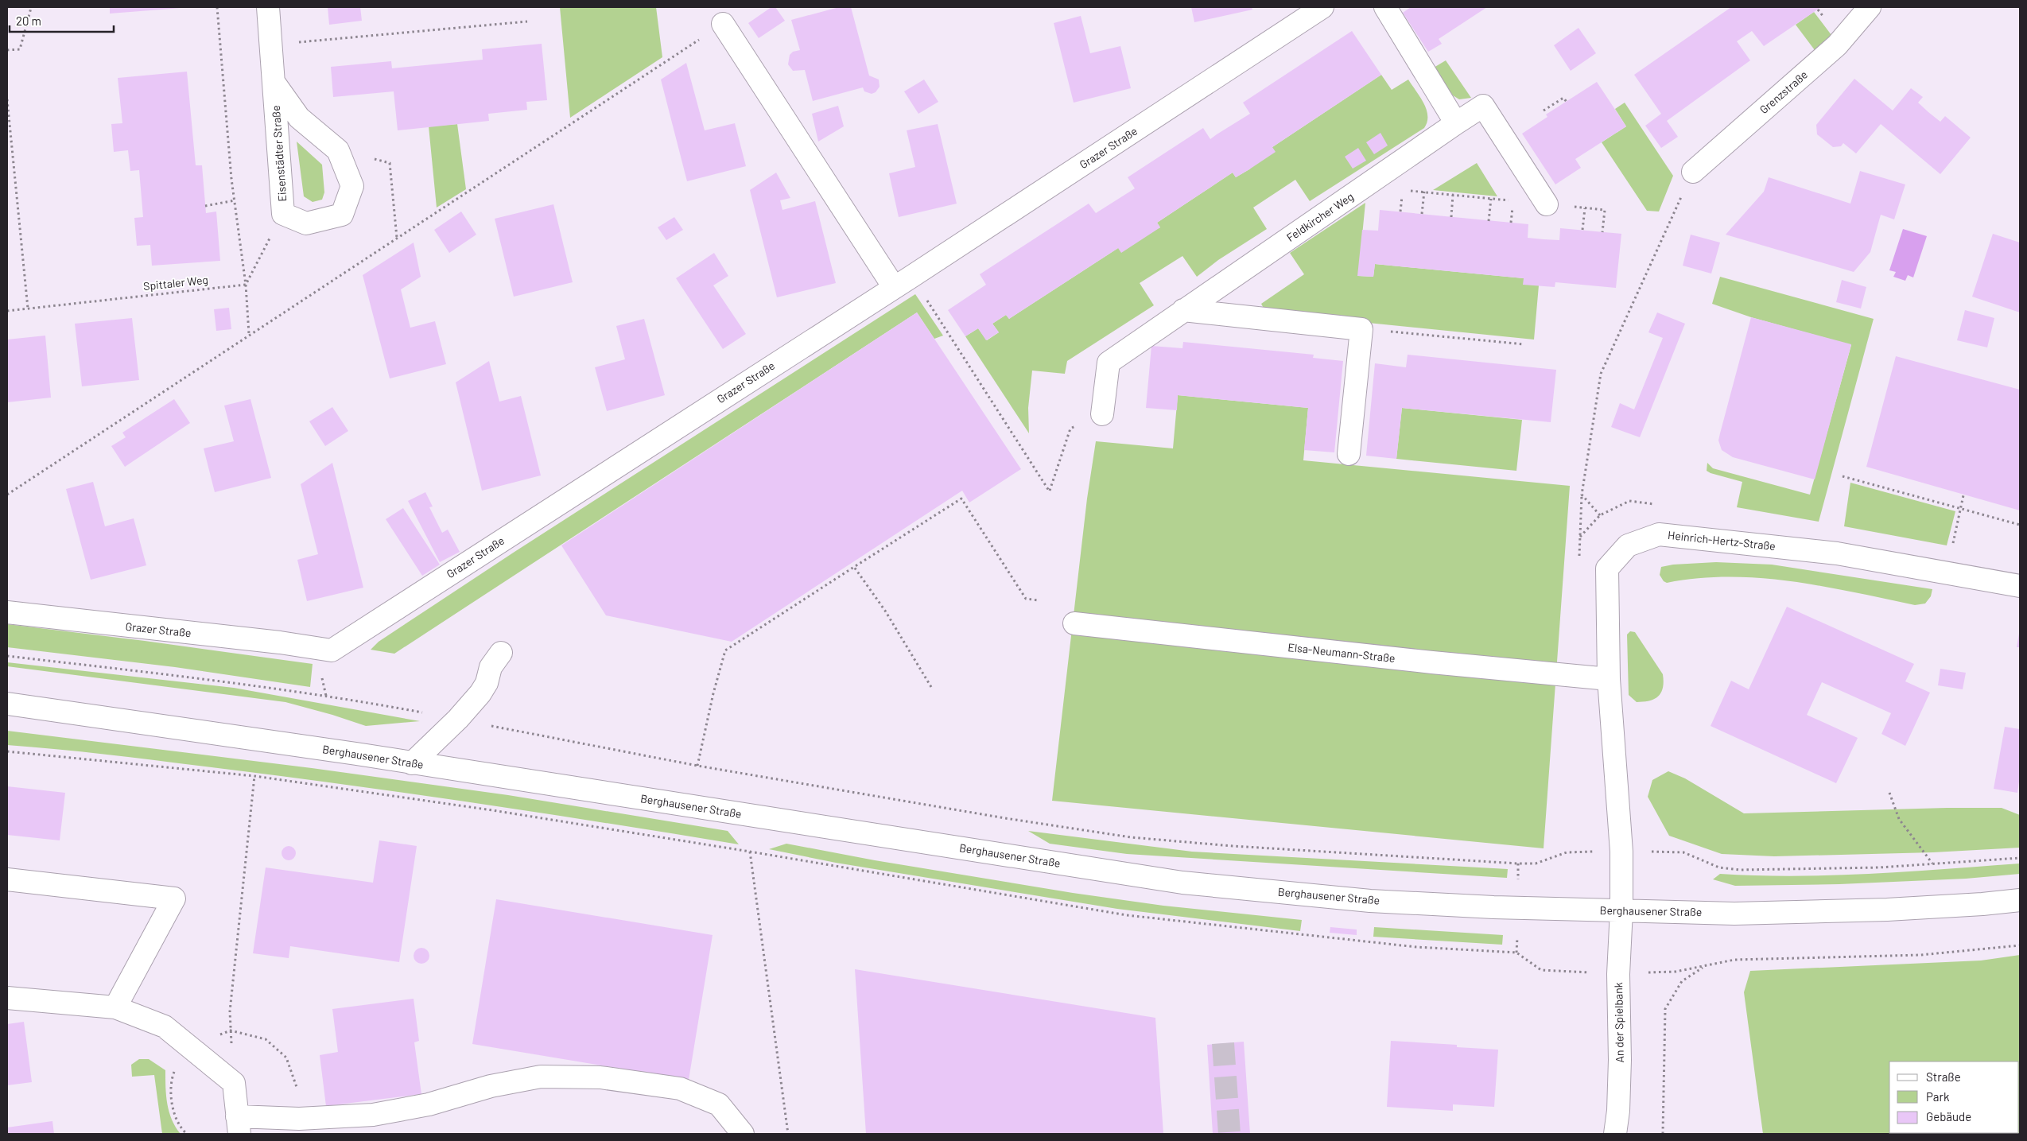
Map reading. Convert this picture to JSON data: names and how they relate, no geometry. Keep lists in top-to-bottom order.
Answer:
{
  "streets": {
    "street": [
      "Grenzstraße",
      "Grazer Straße",
      "Eisenstädter Straße",
      "Feldkircher Weg",
      "Heinrich-Hertz-Straße",
      "Elsa-Neumann-Straße",
      "Berghausener Straße",
      "An der Spielbank"
    ],
    "path": ["Spittaler Weg"]
  },
  "crossings": [
    ["Heinrich-Hertz-Straße", "Elsa-Neumann-Straße"],
    ["Heinrich-Hertz-Straße", "Berghausener Straße"],
    ["Heinrich-Hertz-Straße", "An der Spielbank"],
    ["Berghausener Straße", "An der Spielbank"]
  ],
  "legend": ["Straße", "Park", "Gebäude"],
  "scale_bar": "20 m"
}
